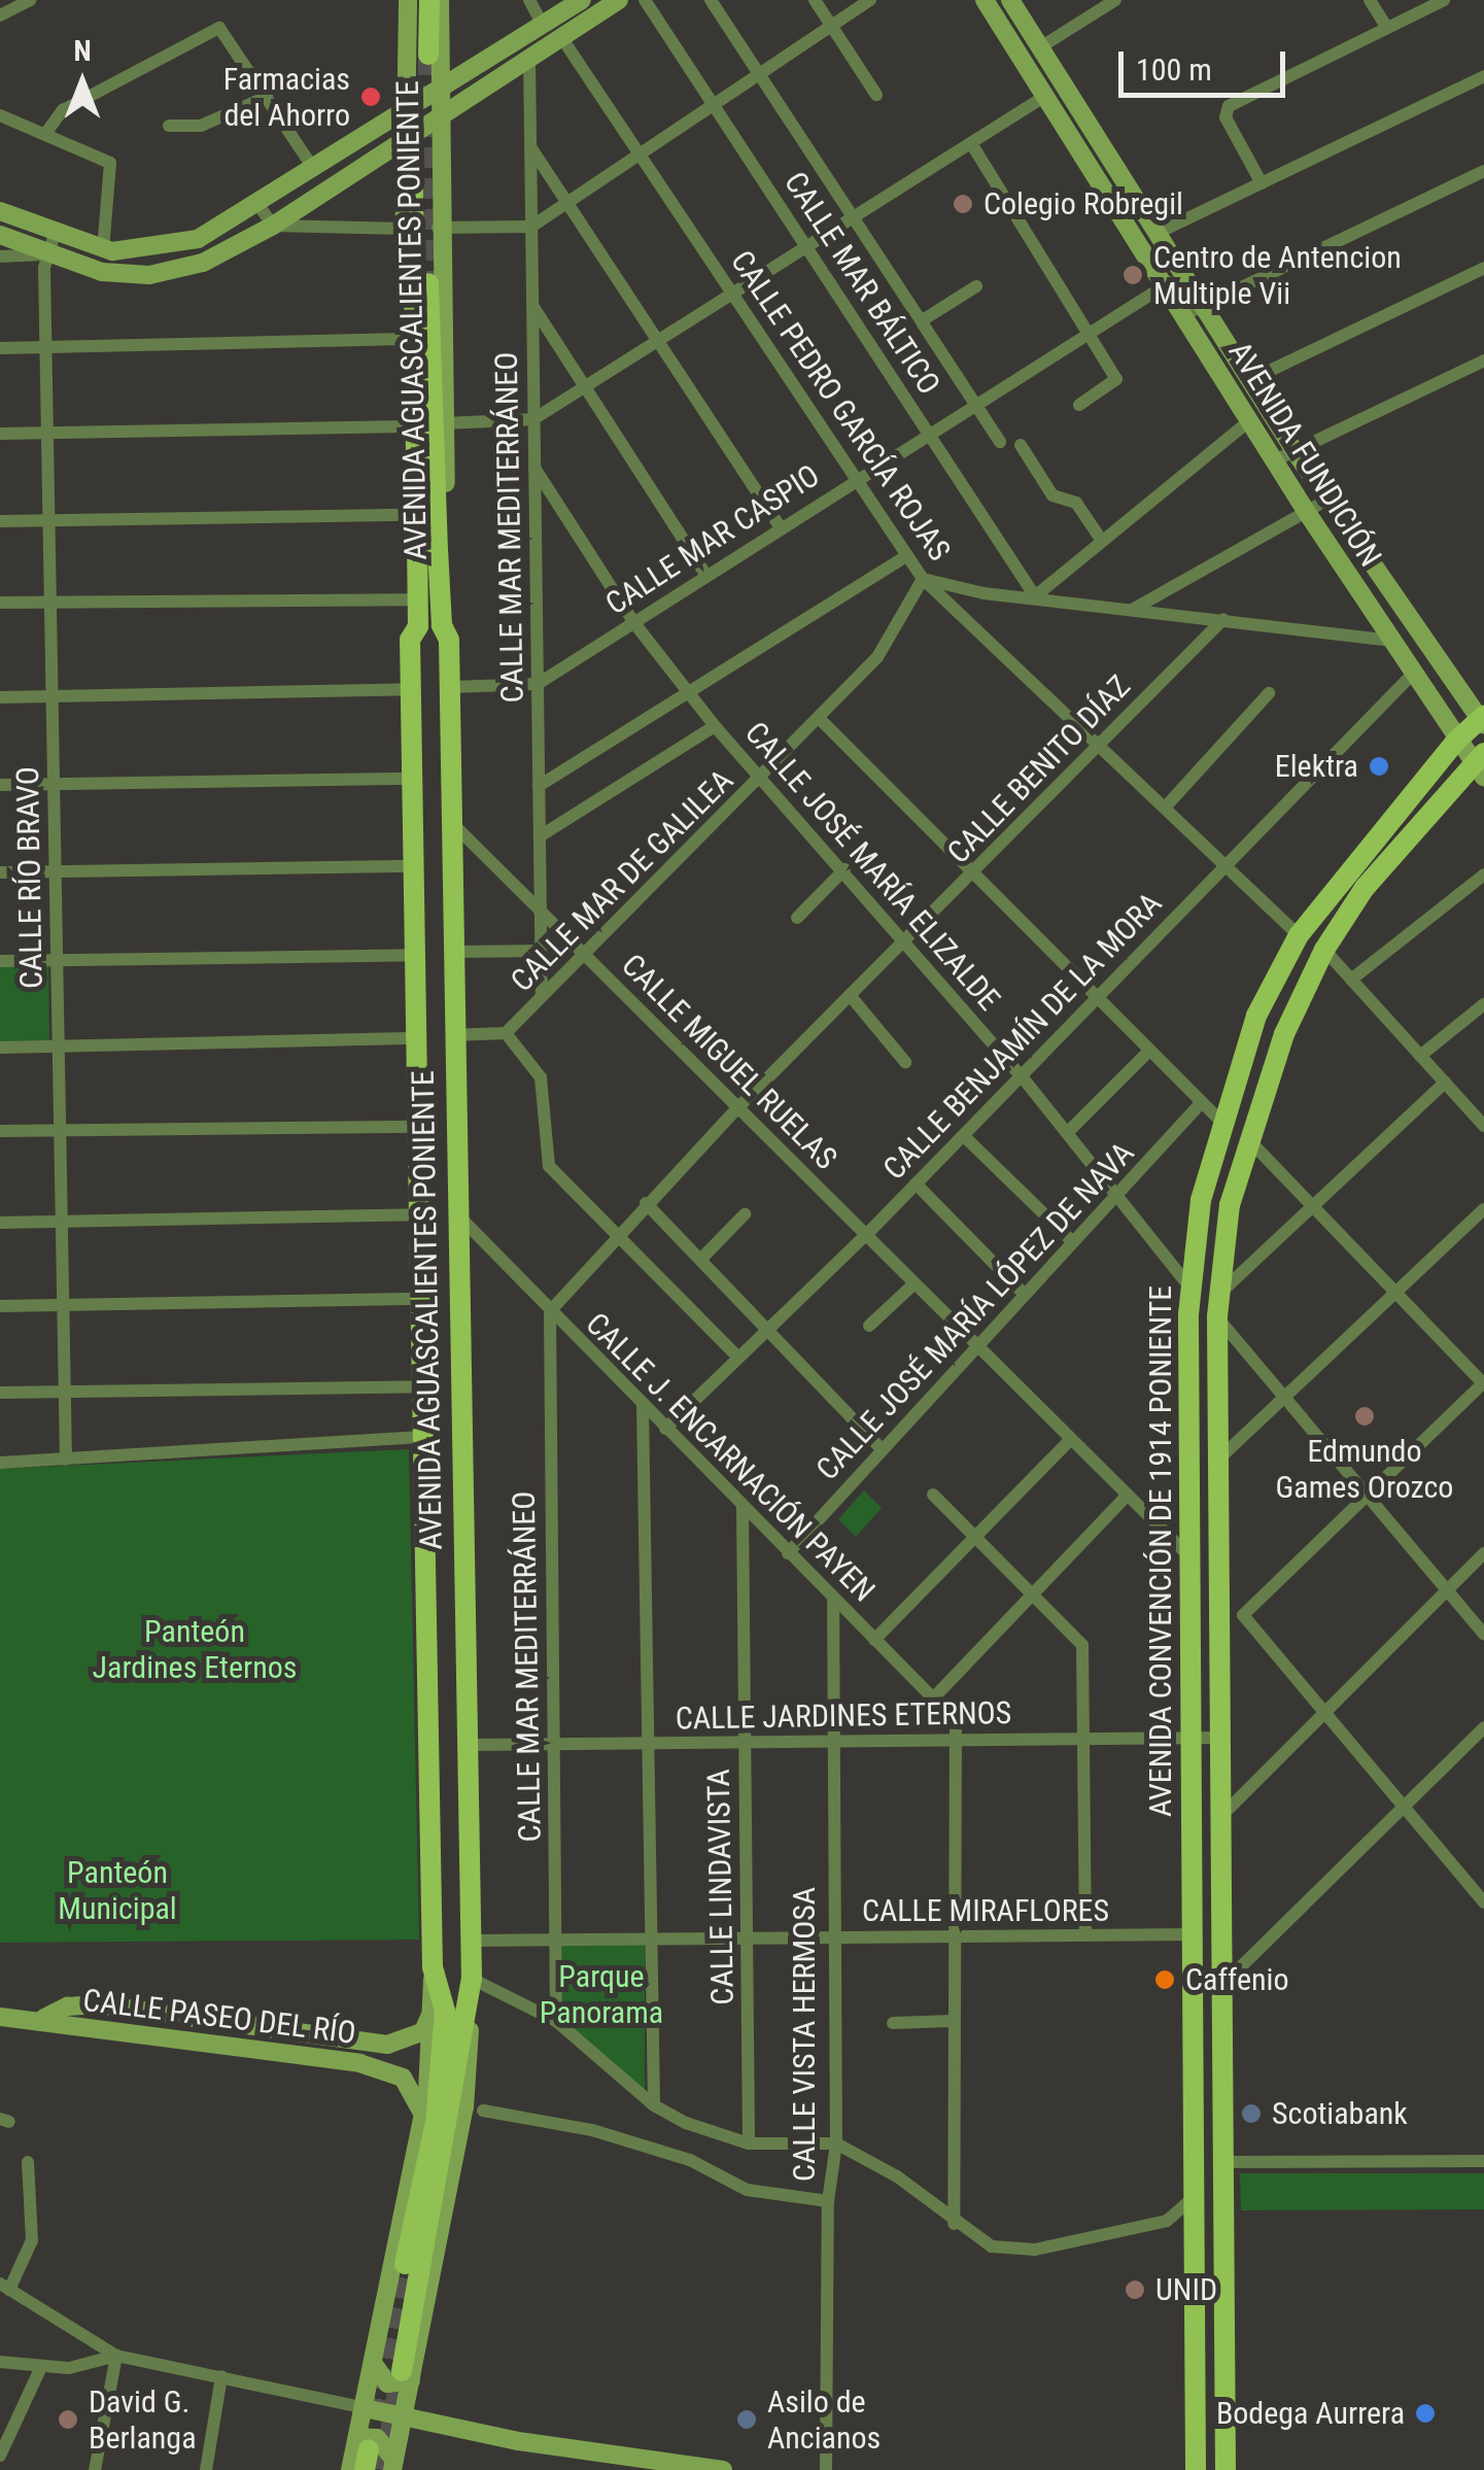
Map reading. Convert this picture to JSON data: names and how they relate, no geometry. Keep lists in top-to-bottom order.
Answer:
{
  "streets": {
    "main road": ["AVENIDA AGUASCALIENTES PONIENTE", "AVENIDA CONVENCIÓN DE 1914 PONIENTE"],
    "street": [
      "CALLE MAR BÁLTICO",
      "CALLE PEDRO GARCÍA ROJAS",
      "AVENIDA FUNDICIÓN",
      "CALLE MAR MEDITERRÁNEO",
      "CALLE MAR CASPIO",
      "CALLE BENITO DÍAZ",
      "CALLE JOSÉ MARÍA ELIZALDE",
      "CALLE RÍO BRAVO",
      "CALLE MAR DE GALILEA",
      "CALLE BENJAMÍN DE LA MORA",
      "CALLE MIGUEL RUELAS",
      "CALLE JOSÉ MARÍA LÓPEZ DE NAVA",
      "CALLE J. ENCARNACIÓN PAYEN",
      "CALLE JARDINES ETERNOS",
      "CALLE LINDAVISTA",
      "CALLE MIRAFLORES",
      "CALLE PASEO DEL RÍO",
      "CALLE VISTA HERMOSA"
    ]
  },
  "crossings": [
    ["CALLE MAR BÁLTICO", "CALLE MAR CASPIO"],
    ["AVENIDA AGUASCALIENTES PONIENTE", "CALLE MAR DE GALILEA"],
    ["AVENIDA AGUASCALIENTES PONIENTE", "CALLE MIGUEL RUELAS"],
    ["AVENIDA AGUASCALIENTES PONIENTE", "CALLE J. ENCARNACIÓN PAYEN"],
    ["AVENIDA AGUASCALIENTES PONIENTE", "CALLE JARDINES ETERNOS"],
    ["AVENIDA AGUASCALIENTES PONIENTE", "CALLE MIRAFLORES"],
    ["AVENIDA AGUASCALIENTES PONIENTE", "CALLE PASEO DEL RÍO"],
    ["CALLE PEDRO GARCÍA ROJAS", "CALLE MAR CASPIO"],
    ["CALLE PEDRO GARCÍA ROJAS", "CALLE BENITO DÍAZ"],
    ["CALLE PEDRO GARCÍA ROJAS", "CALLE MAR DE GALILEA"],
    ["CALLE PEDRO GARCÍA ROJAS", "CALLE BENJAMÍN DE LA MORA"],
    ["CALLE PEDRO GARCÍA ROJAS", "AVENIDA CONVENCIÓN DE 1914 PONIENTE"],
    ["AVENIDA FUNDICIÓN", "CALLE MAR CASPIO"],
    ["AVENIDA FUNDICIÓN", "CALLE BENJAMÍN DE LA MORA"],
    ["AVENIDA FUNDICIÓN", "AVENIDA CONVENCIÓN DE 1914 PONIENTE"],
    ["CALLE MAR MEDITERRÁNEO", "CALLE MAR CASPIO"],
    ["CALLE MAR MEDITERRÁNEO", "CALLE BENITO DÍAZ"],
    ["CALLE MAR MEDITERRÁNEO", "CALLE JOSÉ MARÍA ELIZALDE"],
    ["CALLE MAR MEDITERRÁNEO", "CALLE MAR DE GALILEA"],
    ["CALLE MAR MEDITERRÁNEO", "CALLE MIGUEL RUELAS"],
    ["CALLE MAR MEDITERRÁNEO", "CALLE J. ENCARNACIÓN PAYEN"],
    ["CALLE MAR MEDITERRÁNEO", "CALLE JARDINES ETERNOS"],
    ["CALLE MAR MEDITERRÁNEO", "CALLE MIRAFLORES"],
    ["CALLE MAR CASPIO", "CALLE JOSÉ MARÍA ELIZALDE"],
    ["CALLE BENITO DÍAZ", "CALLE JOSÉ MARÍA ELIZALDE"],
    ["CALLE BENITO DÍAZ", "CALLE MIGUEL RUELAS"],
    ["CALLE BENITO DÍAZ", "CALLE J. ENCARNACIÓN PAYEN"],
    ["CALLE JOSÉ MARÍA ELIZALDE", "CALLE MAR DE GALILEA"],
    ["CALLE JOSÉ MARÍA ELIZALDE", "CALLE BENJAMÍN DE LA MORA"],
    ["CALLE JOSÉ MARÍA ELIZALDE", "CALLE JOSÉ MARÍA LÓPEZ DE NAVA"],
    ["CALLE JOSÉ MARÍA ELIZALDE", "AVENIDA CONVENCIÓN DE 1914 PONIENTE"],
    ["CALLE MAR DE GALILEA", "CALLE MIGUEL RUELAS"],
    ["CALLE BENJAMÍN DE LA MORA", "CALLE MIGUEL RUELAS"],
    ["CALLE BENJAMÍN DE LA MORA", "CALLE J. ENCARNACIÓN PAYEN"],
    ["CALLE MIGUEL RUELAS", "CALLE JOSÉ MARÍA LÓPEZ DE NAVA"],
    ["CALLE MIGUEL RUELAS", "AVENIDA CONVENCIÓN DE 1914 PONIENTE"],
    ["CALLE JOSÉ MARÍA LÓPEZ DE NAVA", "CALLE J. ENCARNACIÓN PAYEN"],
    ["CALLE J. ENCARNACIÓN PAYEN", "CALLE JARDINES ETERNOS"],
    ["CALLE J. ENCARNACIÓN PAYEN", "CALLE LINDAVISTA"],
    ["CALLE J. ENCARNACIÓN PAYEN", "CALLE VISTA HERMOSA"],
    ["AVENIDA CONVENCIÓN DE 1914 PONIENTE", "CALLE JARDINES ETERNOS"],
    ["AVENIDA CONVENCIÓN DE 1914 PONIENTE", "CALLE MIRAFLORES"],
    ["CALLE JARDINES ETERNOS", "CALLE LINDAVISTA"],
    ["CALLE JARDINES ETERNOS", "CALLE VISTA HERMOSA"],
    ["CALLE LINDAVISTA", "CALLE MIRAFLORES"],
    ["CALLE MIRAFLORES", "CALLE VISTA HERMOSA"]
  ],
  "parks": ["Panteón Jardines Eternos", "Panteón Municipal", "Parque Panorama"],
  "places": [
    "Farmacias del Ahorro",
    "Colegio Robregil",
    "Centro de Antencion Multiple Vii",
    "Elektra",
    "Edmundo Games Orozco",
    "Caffenio",
    "Scotiabank",
    "UNID",
    "Bodega Aurrera",
    "David G. Berlanga",
    "Asilo de Ancianos"
  ],
  "scale_bar": "100 m",
  "north": "top"
}
